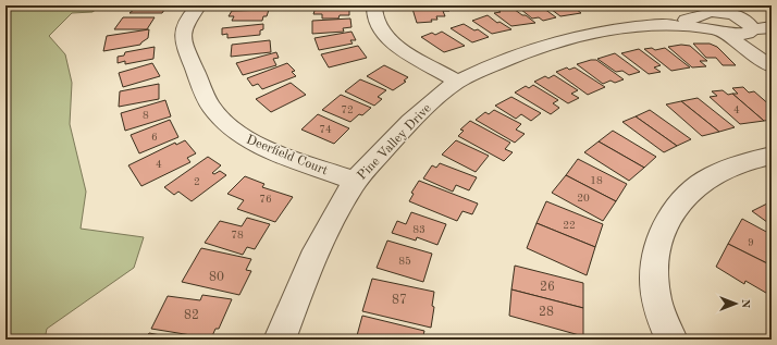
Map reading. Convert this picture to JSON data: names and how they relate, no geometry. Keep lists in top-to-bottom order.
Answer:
{
  "streets": {
    "street": ["Pine Valley Drive", "Deerfield Court"]
  },
  "crossings": [
    ["Pine Valley Drive", "Deerfield Court"]
  ],
  "house_numbers": [
    "72",
    "4",
    "8",
    "74",
    "6",
    "4",
    "18",
    "2",
    "20",
    "76",
    "22",
    "83",
    "78",
    "9",
    "85",
    "80",
    "26",
    "87",
    "28",
    "82"
  ],
  "north": "right"
}
